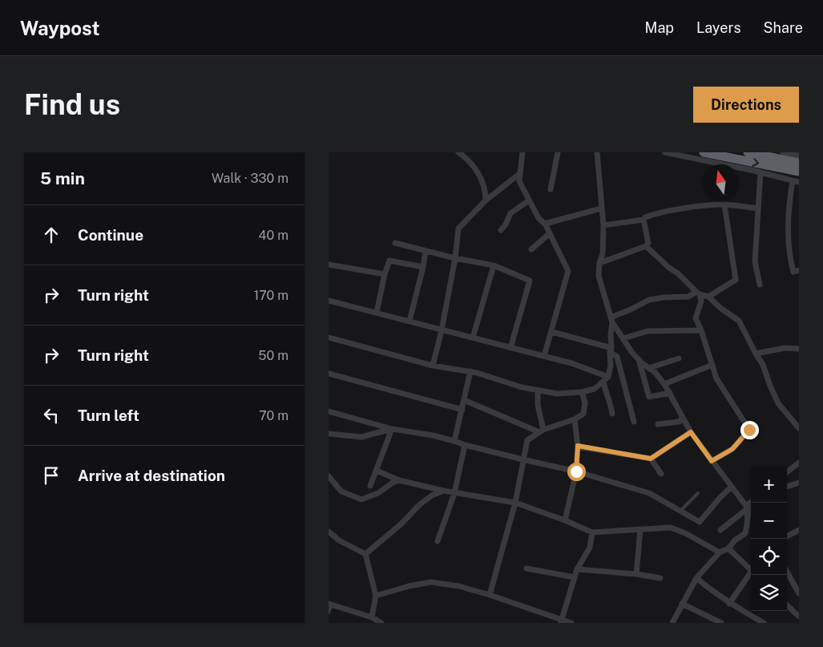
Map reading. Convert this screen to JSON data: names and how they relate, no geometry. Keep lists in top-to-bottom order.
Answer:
{
  "north": "top",
  "page": {
    "header": "Waypost",
    "nav": ["Map", "Layers", "Share"],
    "buttons": "Directions",
    "title": "Find us",
    "heading": ["5 min", "Walk · 330 m"],
    "list": [
      ["Continue", "40 m"],
      ["Turn right", "170 m"],
      ["Turn right", "50 m"],
      ["Turn left", "70 m"],
      "Arrive at destination"
    ],
    "map_buttons": ["+", "−"]
  }
}
